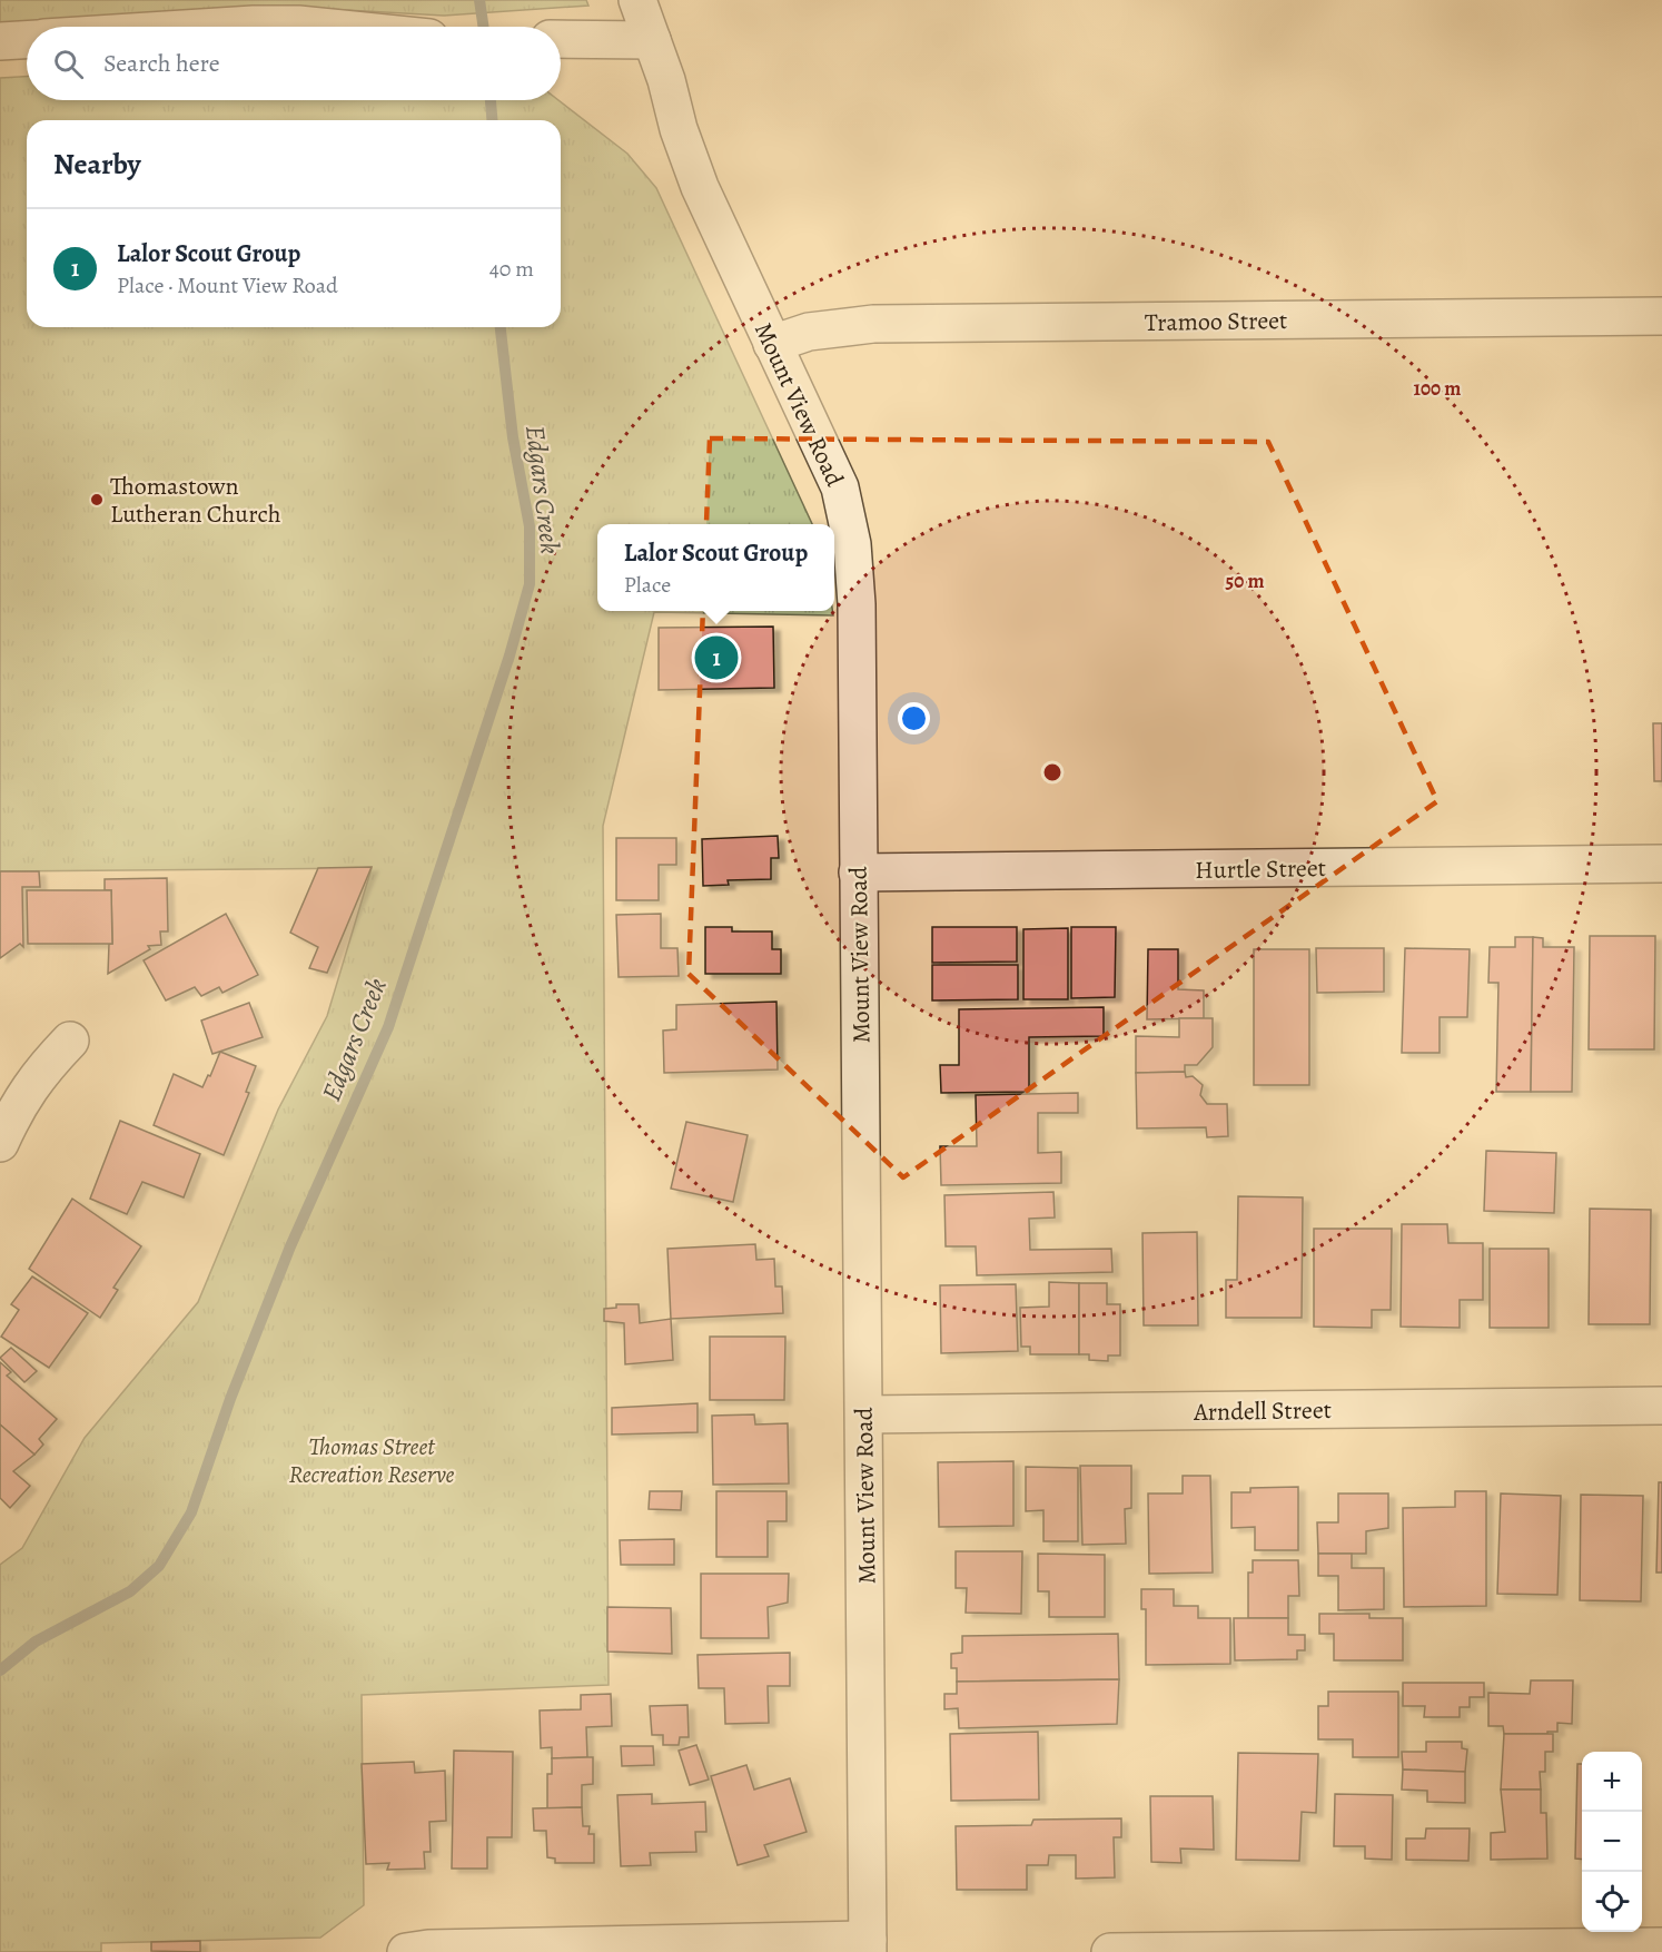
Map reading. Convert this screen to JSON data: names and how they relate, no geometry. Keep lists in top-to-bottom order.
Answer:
{
  "streets": {
    "street": [
      "Tramoo Street",
      "Mount View Road",
      "Hurtle Street",
      "Arndell Street"
    ]
  },
  "crossings": [
    ["Tramoo Street", "Mount View Road"],
    ["Mount View Road", "Hurtle Street"],
    ["Mount View Road", "Arndell Street"]
  ],
  "water": ["Edgars Creek"],
  "parks": ["Thomas Street Recreation Reserve"],
  "places": ["Thomastown Lutheran Church"],
  "page": {
    "search": "Search here",
    "heading": "Nearby",
    "list": [
      {
        "mark": "1",
        "name": "Lalor Scout Group",
        "note": "Place · Mount View Road",
        "value": "40 m"
      }
    ],
    "popup": ["Lalor Scout Group", "Place"],
    "pins": "1",
    "map_buttons": ["+", "−"]
  },
  "rings": ["100 m", "50 m"]
}
